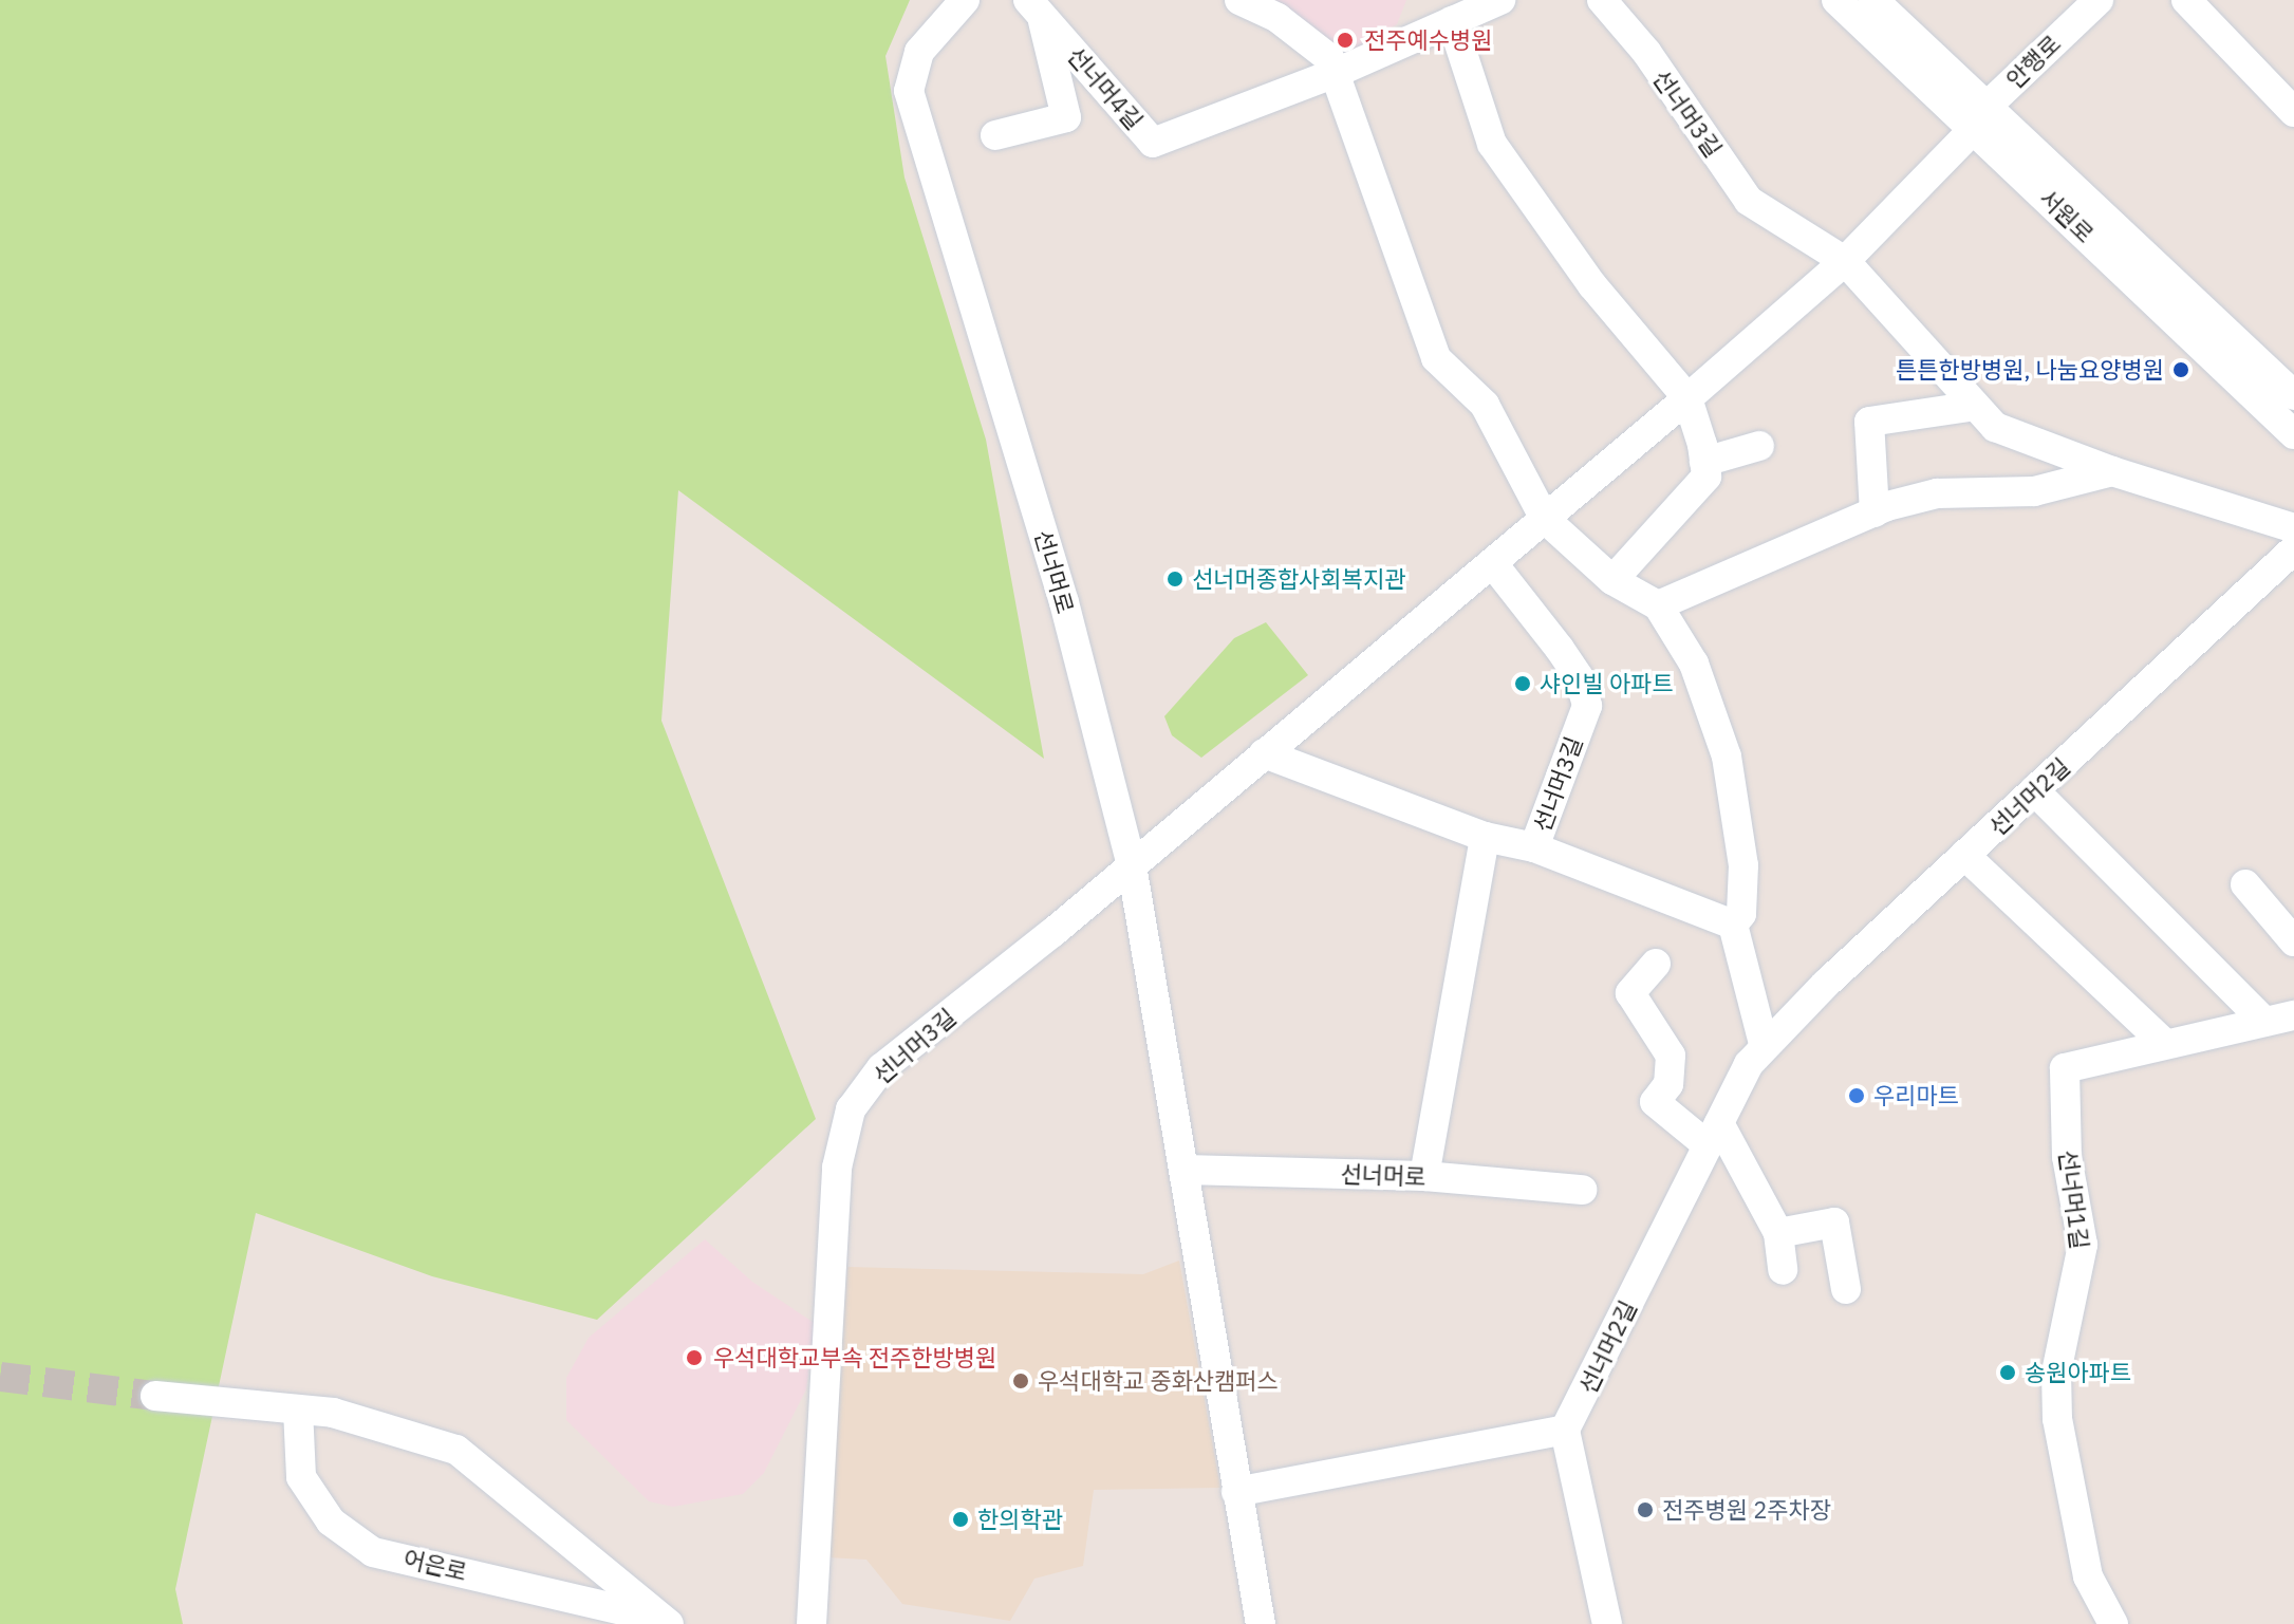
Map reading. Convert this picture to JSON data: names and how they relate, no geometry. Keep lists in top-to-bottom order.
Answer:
{
  "streets": {
    "street": [
      "안행로",
      "선너머4길",
      "선너머3길",
      "서원로",
      "선너머로",
      "선너머2길",
      "선너머1길",
      "어은로"
    ]
  },
  "crossings": [
    ["안행로", "선너머3길"],
    ["안행로", "서원로"],
    ["선너머3길", "서원로"],
    ["선너머3길", "선너머로"]
  ],
  "places": [
    "전주예수병원",
    "튼튼한방병원, 나눔요양병원",
    "선너머종합사회복지관",
    "샤인빌 아파트",
    "우리마트",
    "우석대학교부속 전주한방병원",
    "송원아파트",
    "우석대학교 중화산캠퍼스",
    "전주병원 2주차장",
    "한의학관"
  ]
}
